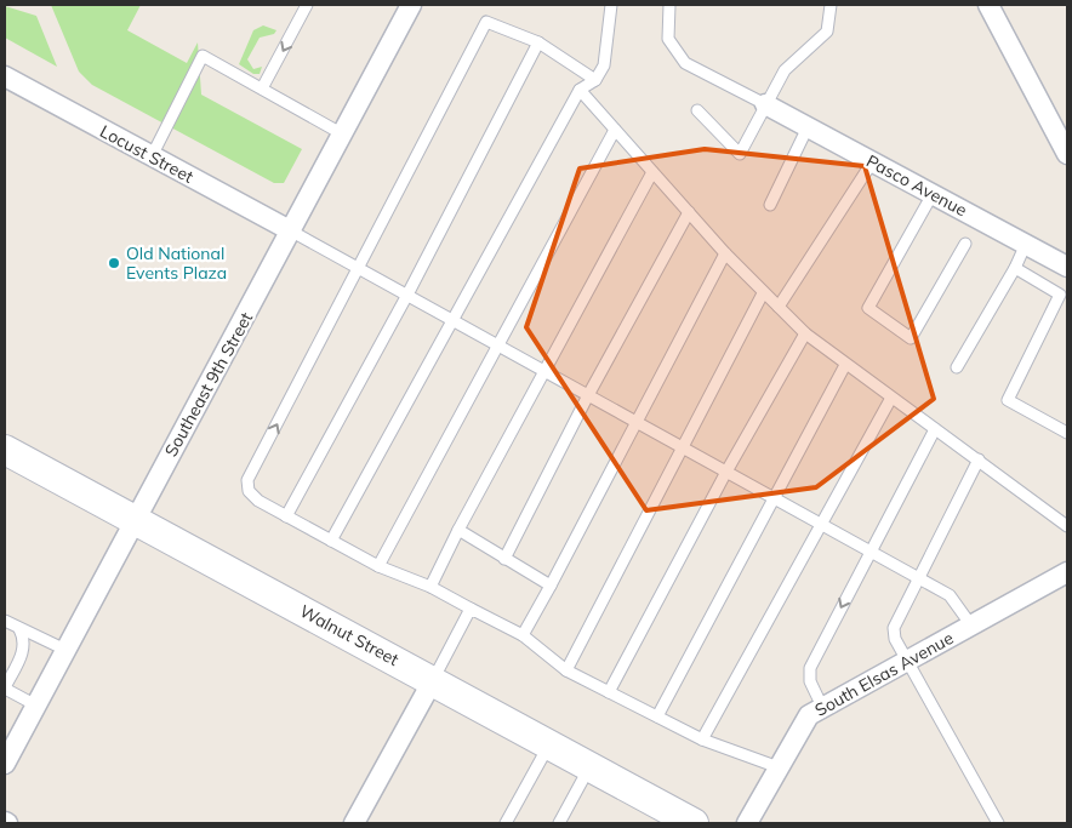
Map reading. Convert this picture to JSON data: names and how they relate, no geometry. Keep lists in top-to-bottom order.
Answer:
{
  "streets": {
    "main road": ["Walnut Street"],
    "street": [
      "Locust Street",
      "Pasco Avenue",
      "Southeast 9th Street",
      "South Elsas Avenue"
    ]
  },
  "crossings": [
    ["Locust Street", "Southeast 9th Street"],
    ["Southeast 9th Street", "Walnut Street"]
  ],
  "places": ["Old National Events Plaza"]
}
